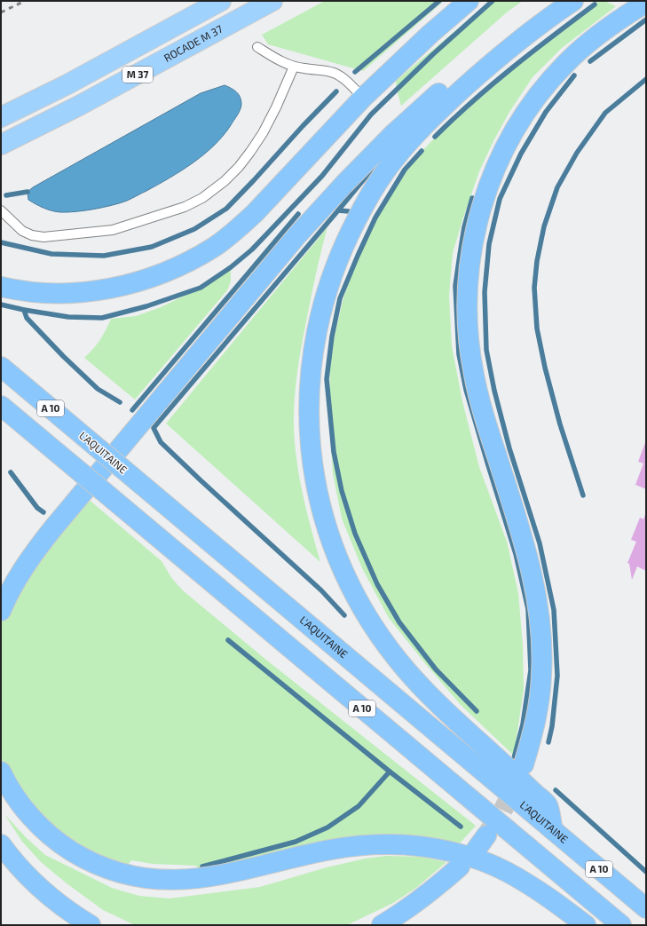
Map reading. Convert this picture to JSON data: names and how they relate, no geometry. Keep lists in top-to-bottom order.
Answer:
{
  "streets": {
    "highway": [
      "ROCADE M 37",
      "M 37",
      "A 10",
      "L'AQUITAINE"
    ]
  }
}
